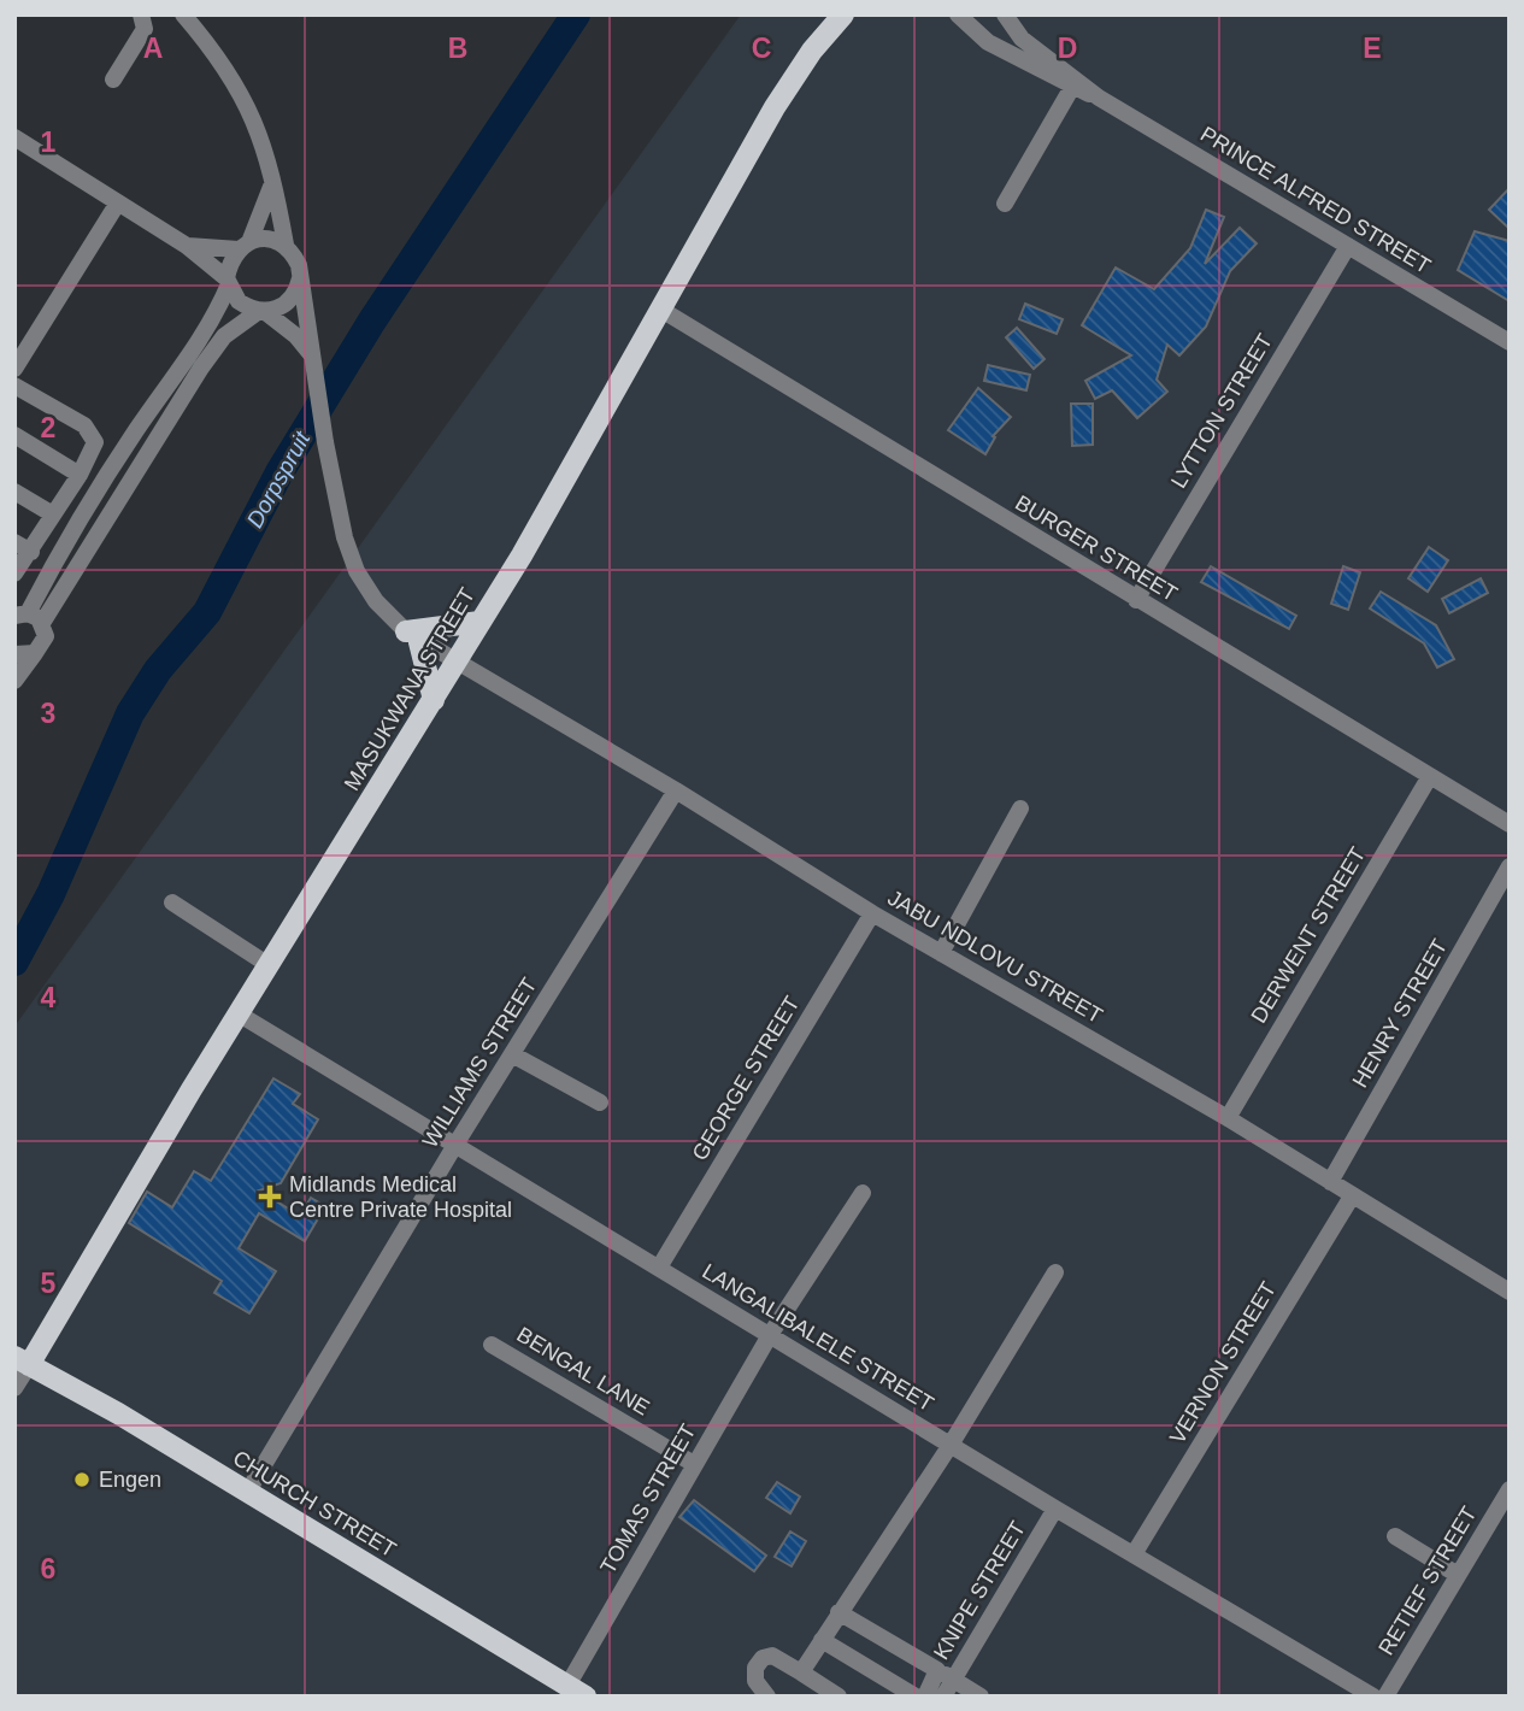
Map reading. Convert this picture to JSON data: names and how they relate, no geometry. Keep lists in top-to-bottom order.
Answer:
{
  "streets": {
    "main road": ["MASUKWANA STREET", "CHURCH STREET"],
    "street": [
      "PRINCE ALFRED STREET",
      "LYTTON STREET",
      "BURGER STREET",
      "DERWENT STREET",
      "JABU NDLOVU STREET",
      "HENRY STREET",
      "WILLIAMS STREET",
      "GEORGE STREET",
      "LANGALIBALELE STREET",
      "VERNON STREET",
      "BENGAL LANE",
      "TOMAS STREET",
      "RETIEF STREET",
      "KNIPE STREET"
    ]
  },
  "crossings": [
    ["PRINCE ALFRED STREET", "LYTTON STREET"],
    ["LYTTON STREET", "BURGER STREET"],
    ["BURGER STREET", "MASUKWANA STREET"],
    ["BURGER STREET", "DERWENT STREET"],
    ["MASUKWANA STREET", "JABU NDLOVU STREET"],
    ["MASUKWANA STREET", "LANGALIBALELE STREET"],
    ["MASUKWANA STREET", "CHURCH STREET"],
    ["DERWENT STREET", "JABU NDLOVU STREET"],
    ["JABU NDLOVU STREET", "HENRY STREET"],
    ["JABU NDLOVU STREET", "WILLIAMS STREET"],
    ["JABU NDLOVU STREET", "GEORGE STREET"],
    ["JABU NDLOVU STREET", "VERNON STREET"],
    ["WILLIAMS STREET", "LANGALIBALELE STREET"],
    ["WILLIAMS STREET", "CHURCH STREET"],
    ["GEORGE STREET", "LANGALIBALELE STREET"],
    ["LANGALIBALELE STREET", "VERNON STREET"],
    ["LANGALIBALELE STREET", "TOMAS STREET"],
    ["LANGALIBALELE STREET", "KNIPE STREET"],
    ["BENGAL LANE", "TOMAS STREET"],
    ["TOMAS STREET", "CHURCH STREET"]
  ],
  "water": ["Dorpspruit"],
  "places": {
    "health": ["Midlands Medical Centre Private Hospital"],
    "other": ["Engen"]
  },
  "grid": {
    "columns": [
      "A",
      "B",
      "C",
      "D",
      "E"
    ],
    "rows": [
      "1",
      "2",
      "3",
      "4",
      "5",
      "6"
    ]
  }
}
